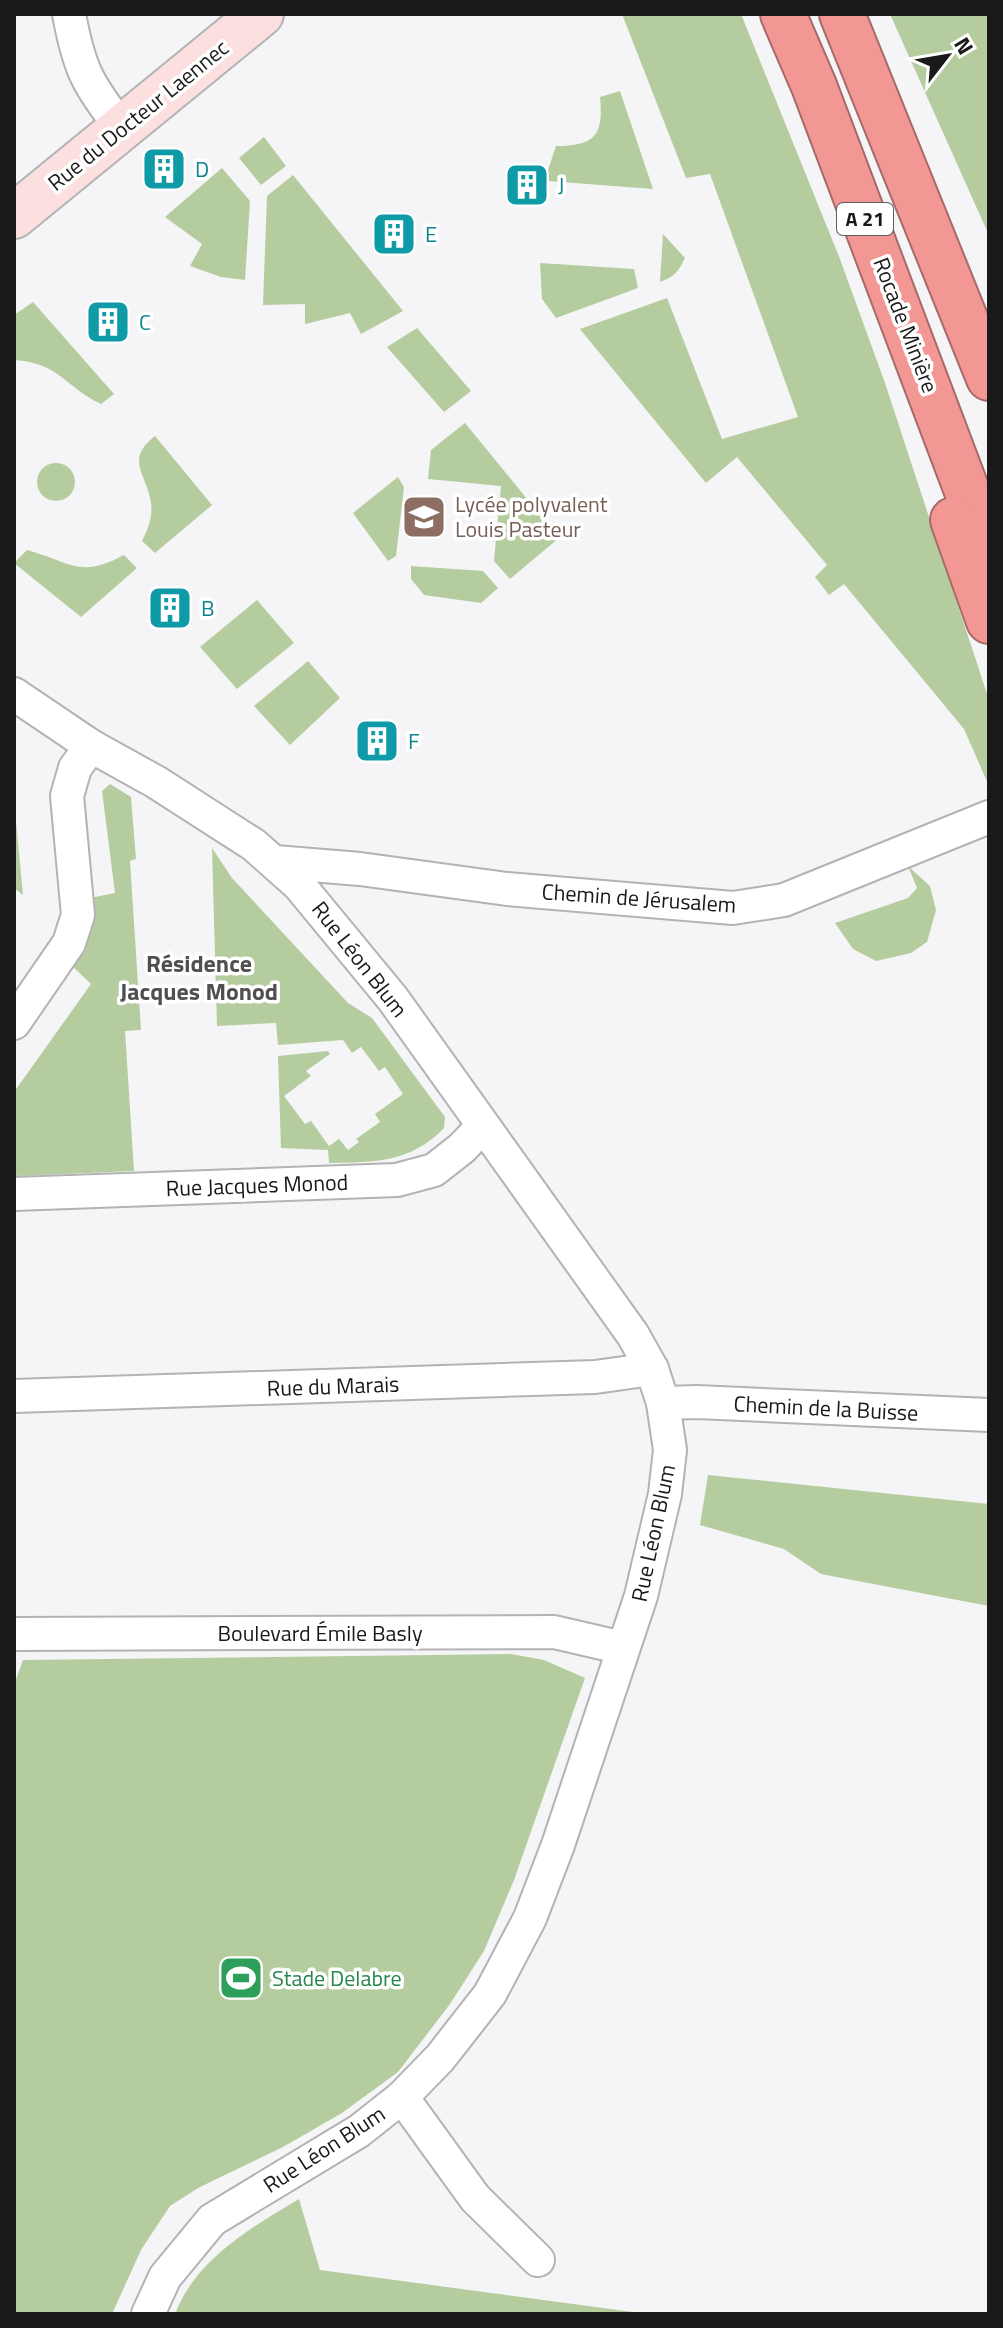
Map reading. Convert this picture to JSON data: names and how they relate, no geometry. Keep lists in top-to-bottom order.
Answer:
{
  "streets": {
    "highway": ["A 21", "Rocade Minière"],
    "street": [
      "Rue du Docteur Laennec",
      "Chemin de Jérusalem",
      "Rue Léon Blum",
      "Rue Jacques Monod",
      "Rue du Marais",
      "Chemin de la Buisse",
      "Boulevard Émile Basly"
    ]
  },
  "crossings": [
    ["Chemin de Jérusalem", "Rue Léon Blum"],
    ["Rue Léon Blum", "Rue Jacques Monod"],
    ["Rue Léon Blum", "Rue du Marais"],
    ["Rue Léon Blum", "Chemin de la Buisse"],
    ["Rue Léon Blum", "Boulevard Émile Basly"]
  ],
  "districts": ["Résidence Jacques Monod"],
  "places": {
    "building": [
      "D",
      "J",
      "E",
      "C",
      "B",
      "F"
    ],
    "school or university": ["Lycée polyvalent Louis Pasteur"],
    "sports": ["Stade Delabre"]
  },
  "north": "top right"
}
